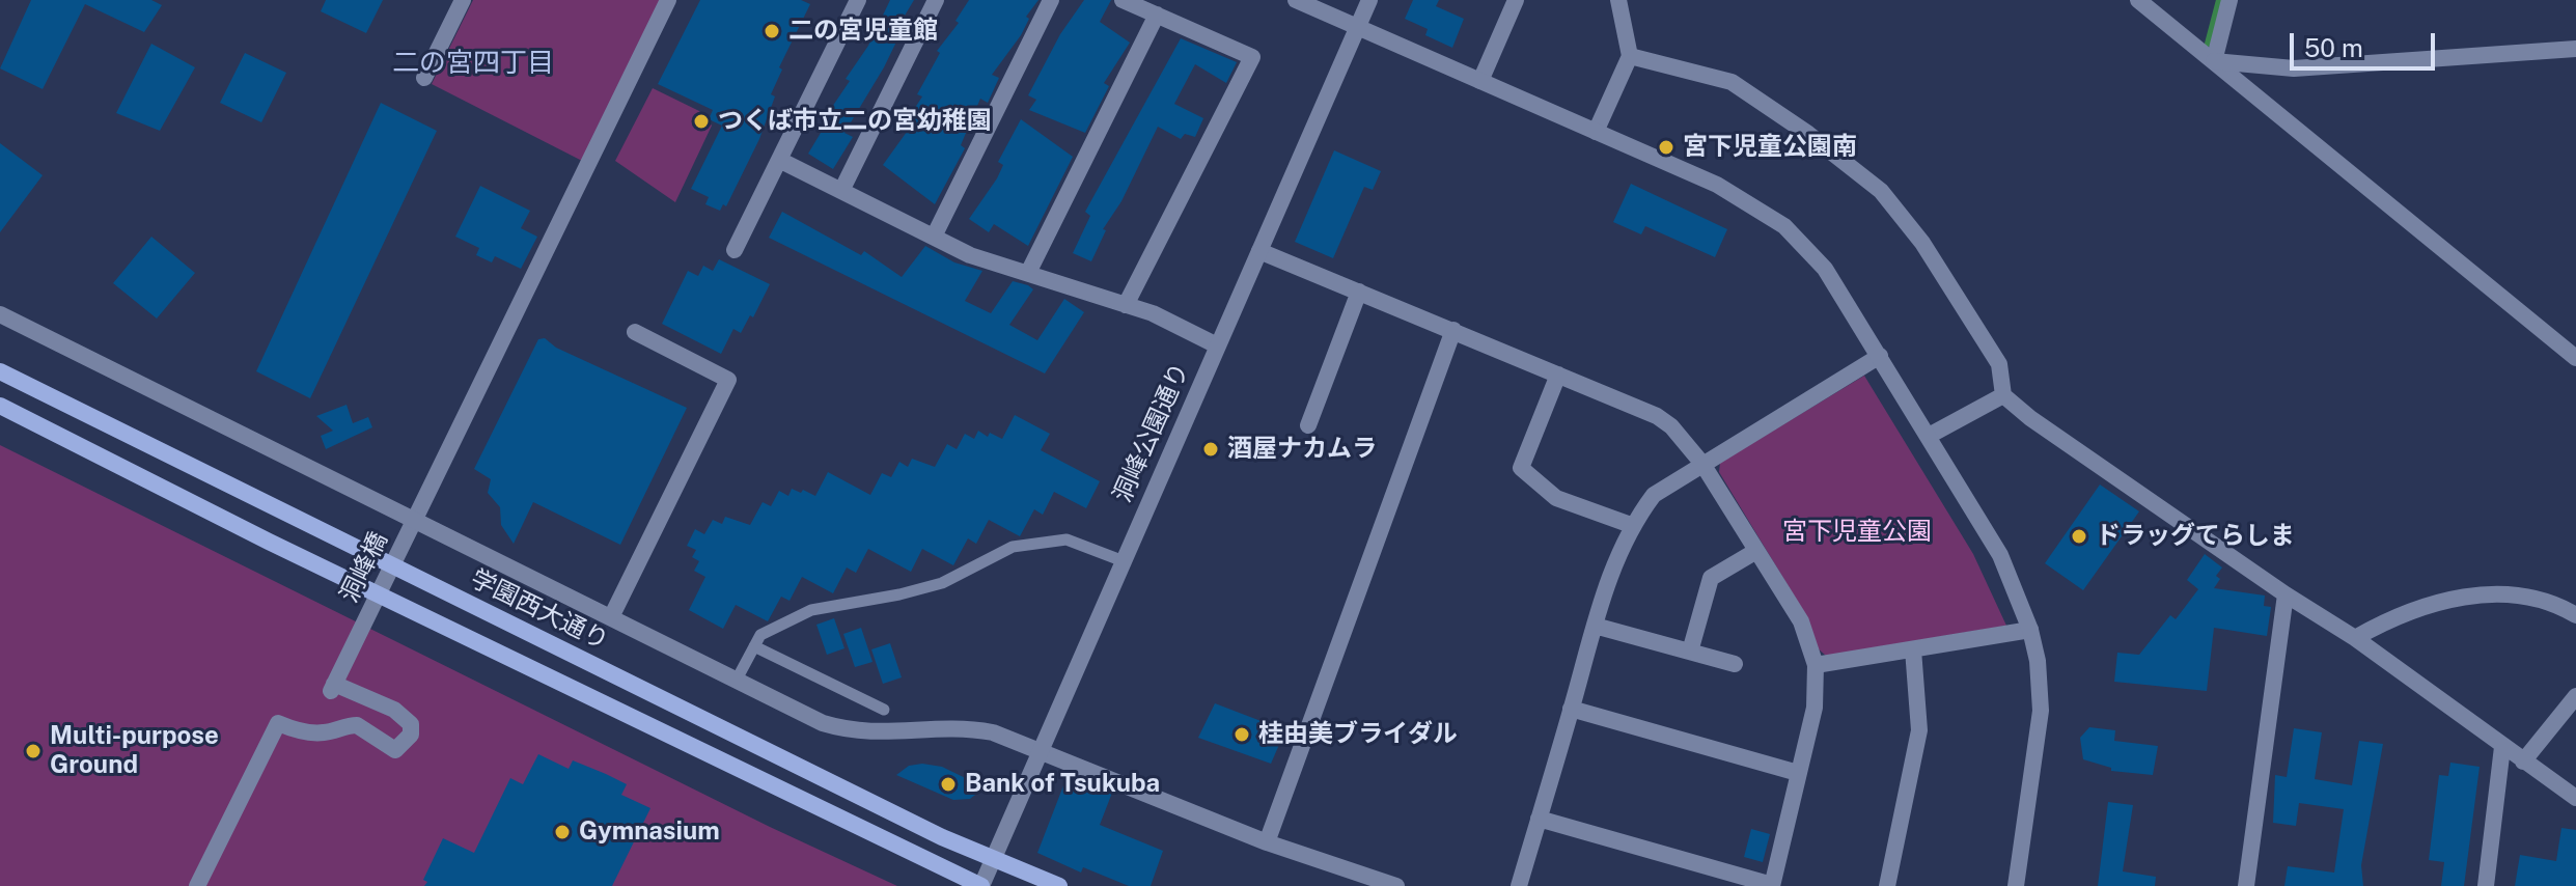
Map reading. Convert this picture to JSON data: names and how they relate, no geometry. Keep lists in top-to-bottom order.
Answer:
{
  "streets": {
    "main road": ["学園西大通り"],
    "street": ["洞峰公園通り", "洞峰橋"]
  },
  "crossings": [
    ["洞峰公園通り", "学園西大通り"]
  ],
  "districts": ["二の宮四丁目"],
  "parks": ["宮下児童公園"],
  "places": [
    "二の宮児童館",
    "つくば市立二の宮幼稚園",
    "宮下児童公園南",
    "酒屋ナカムラ",
    "ドラッグてらしま",
    "桂由美ブライダル",
    "Multi-purpose Ground",
    "Bank of Tsukuba",
    "Gymnasium"
  ],
  "scale_bar": "50 m"
}
